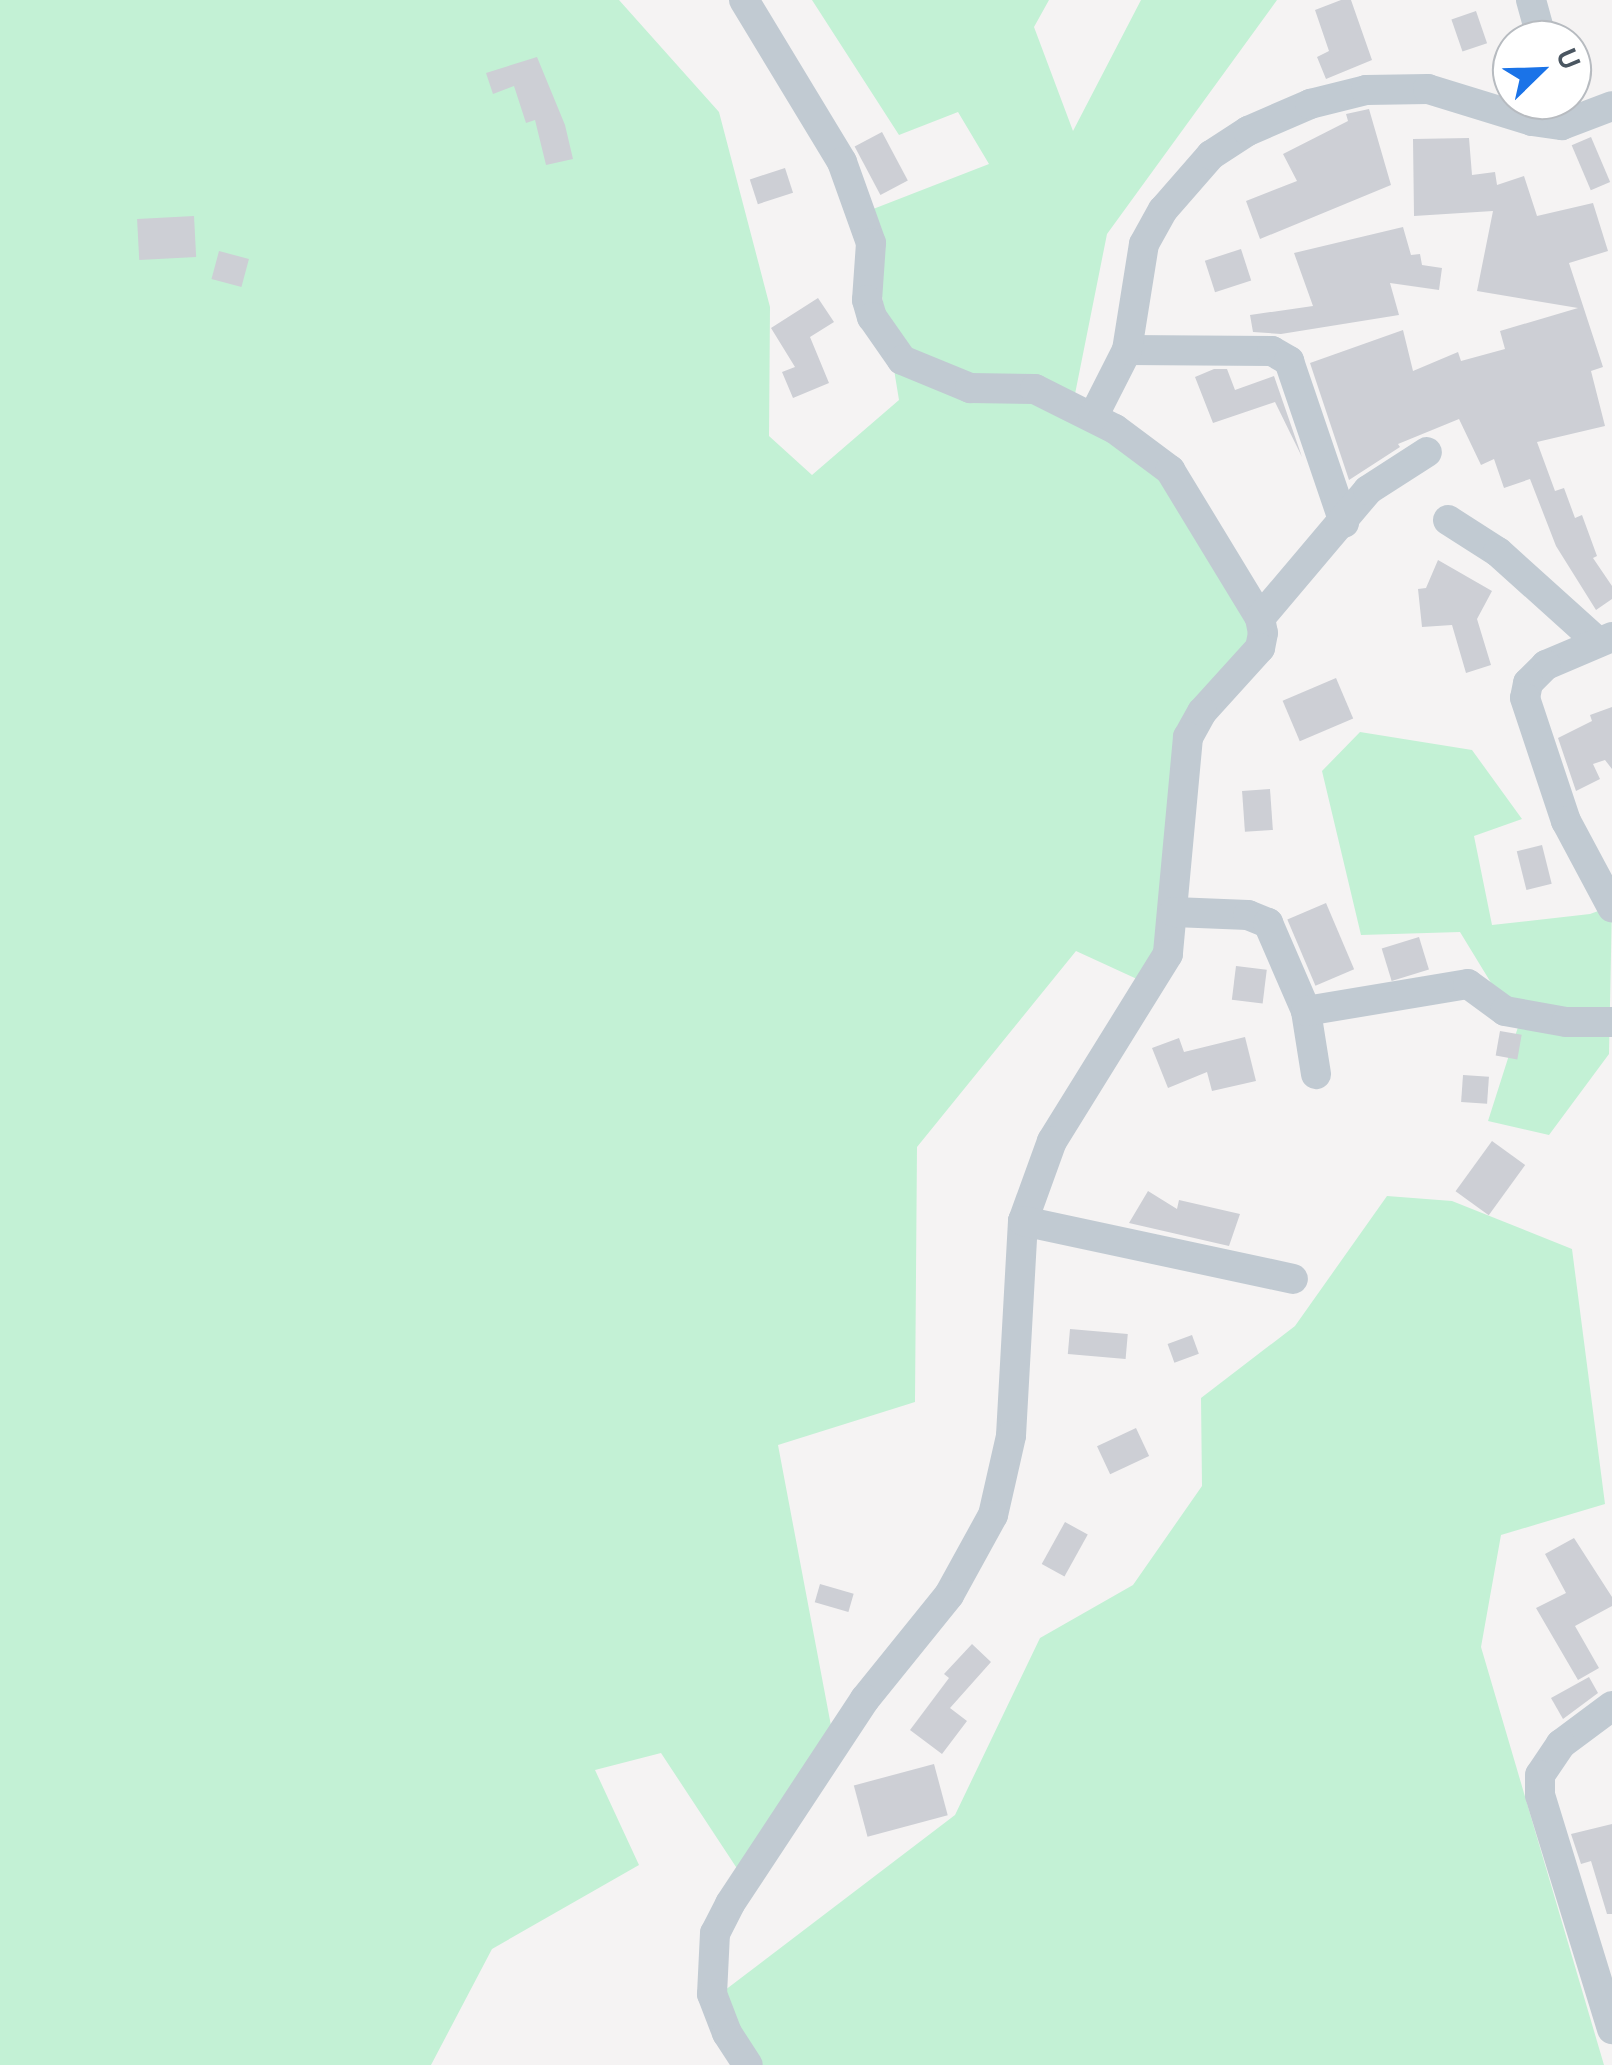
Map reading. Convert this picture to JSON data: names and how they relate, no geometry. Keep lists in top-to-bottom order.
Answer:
{
  "north": "top right"
}
